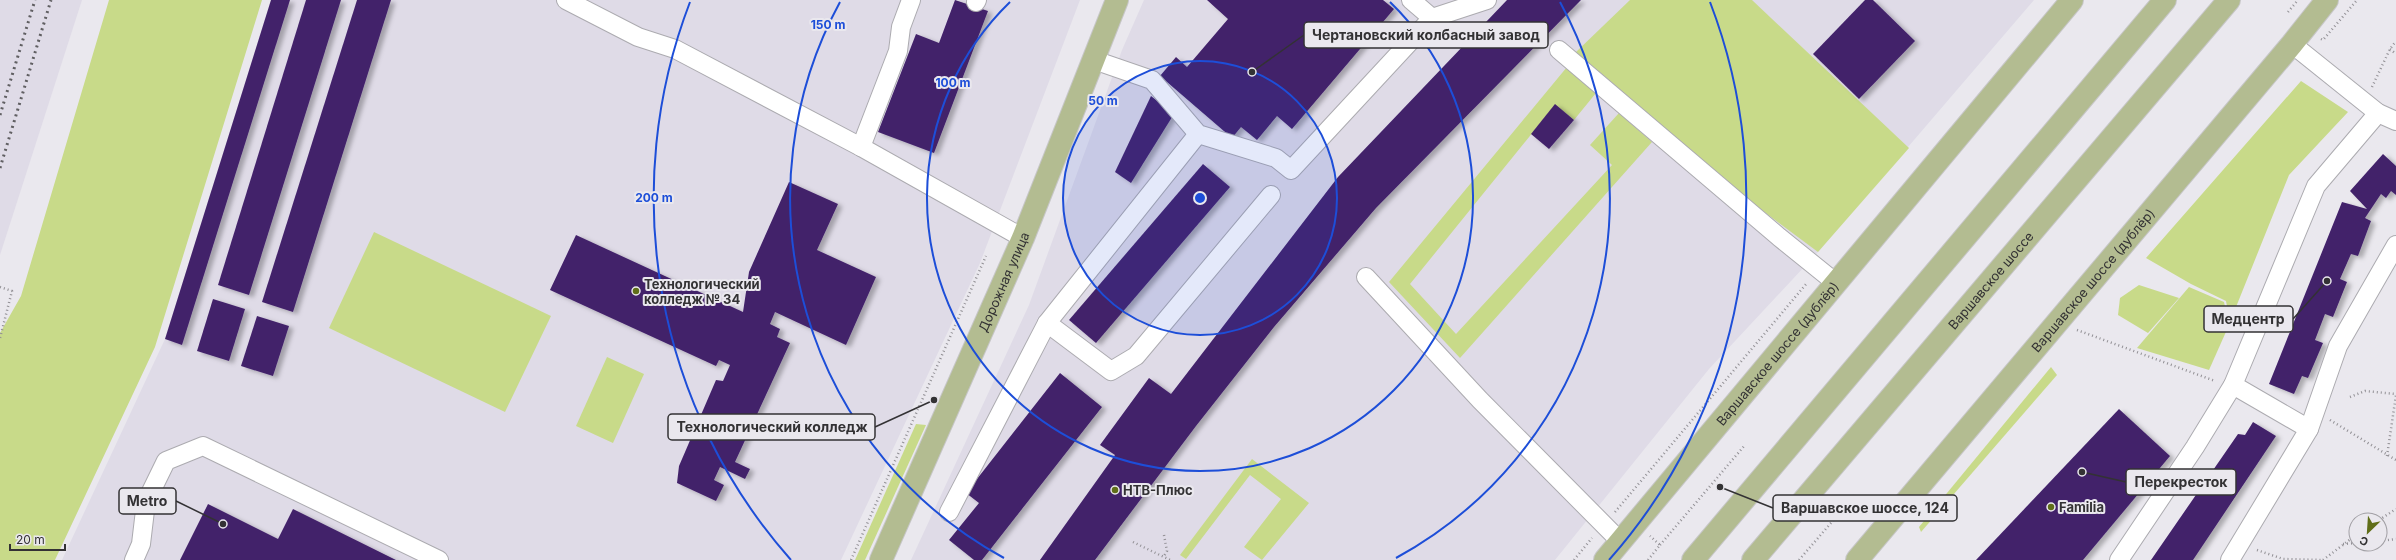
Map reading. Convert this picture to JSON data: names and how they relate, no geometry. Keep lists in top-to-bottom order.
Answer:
{
  "streets": {
    "main road": ["Варшавское шоссе", "Варшавское шоссе (дублёр)", "Дорожная улица"]
  },
  "places": [
    "Чертановский колбасный завод",
    "Медцентр",
    "Технологический колледж № 34",
    "Технологический колледж",
    "Перекресток",
    "Варшавское шоссе, 124",
    "НТВ-Плюс",
    "Familia",
    "Metro"
  ],
  "scale_bar": "20 m",
  "north": "bottom left",
  "rings": [
    "150 m",
    "100 m",
    "50 m",
    "200 m"
  ]
}
